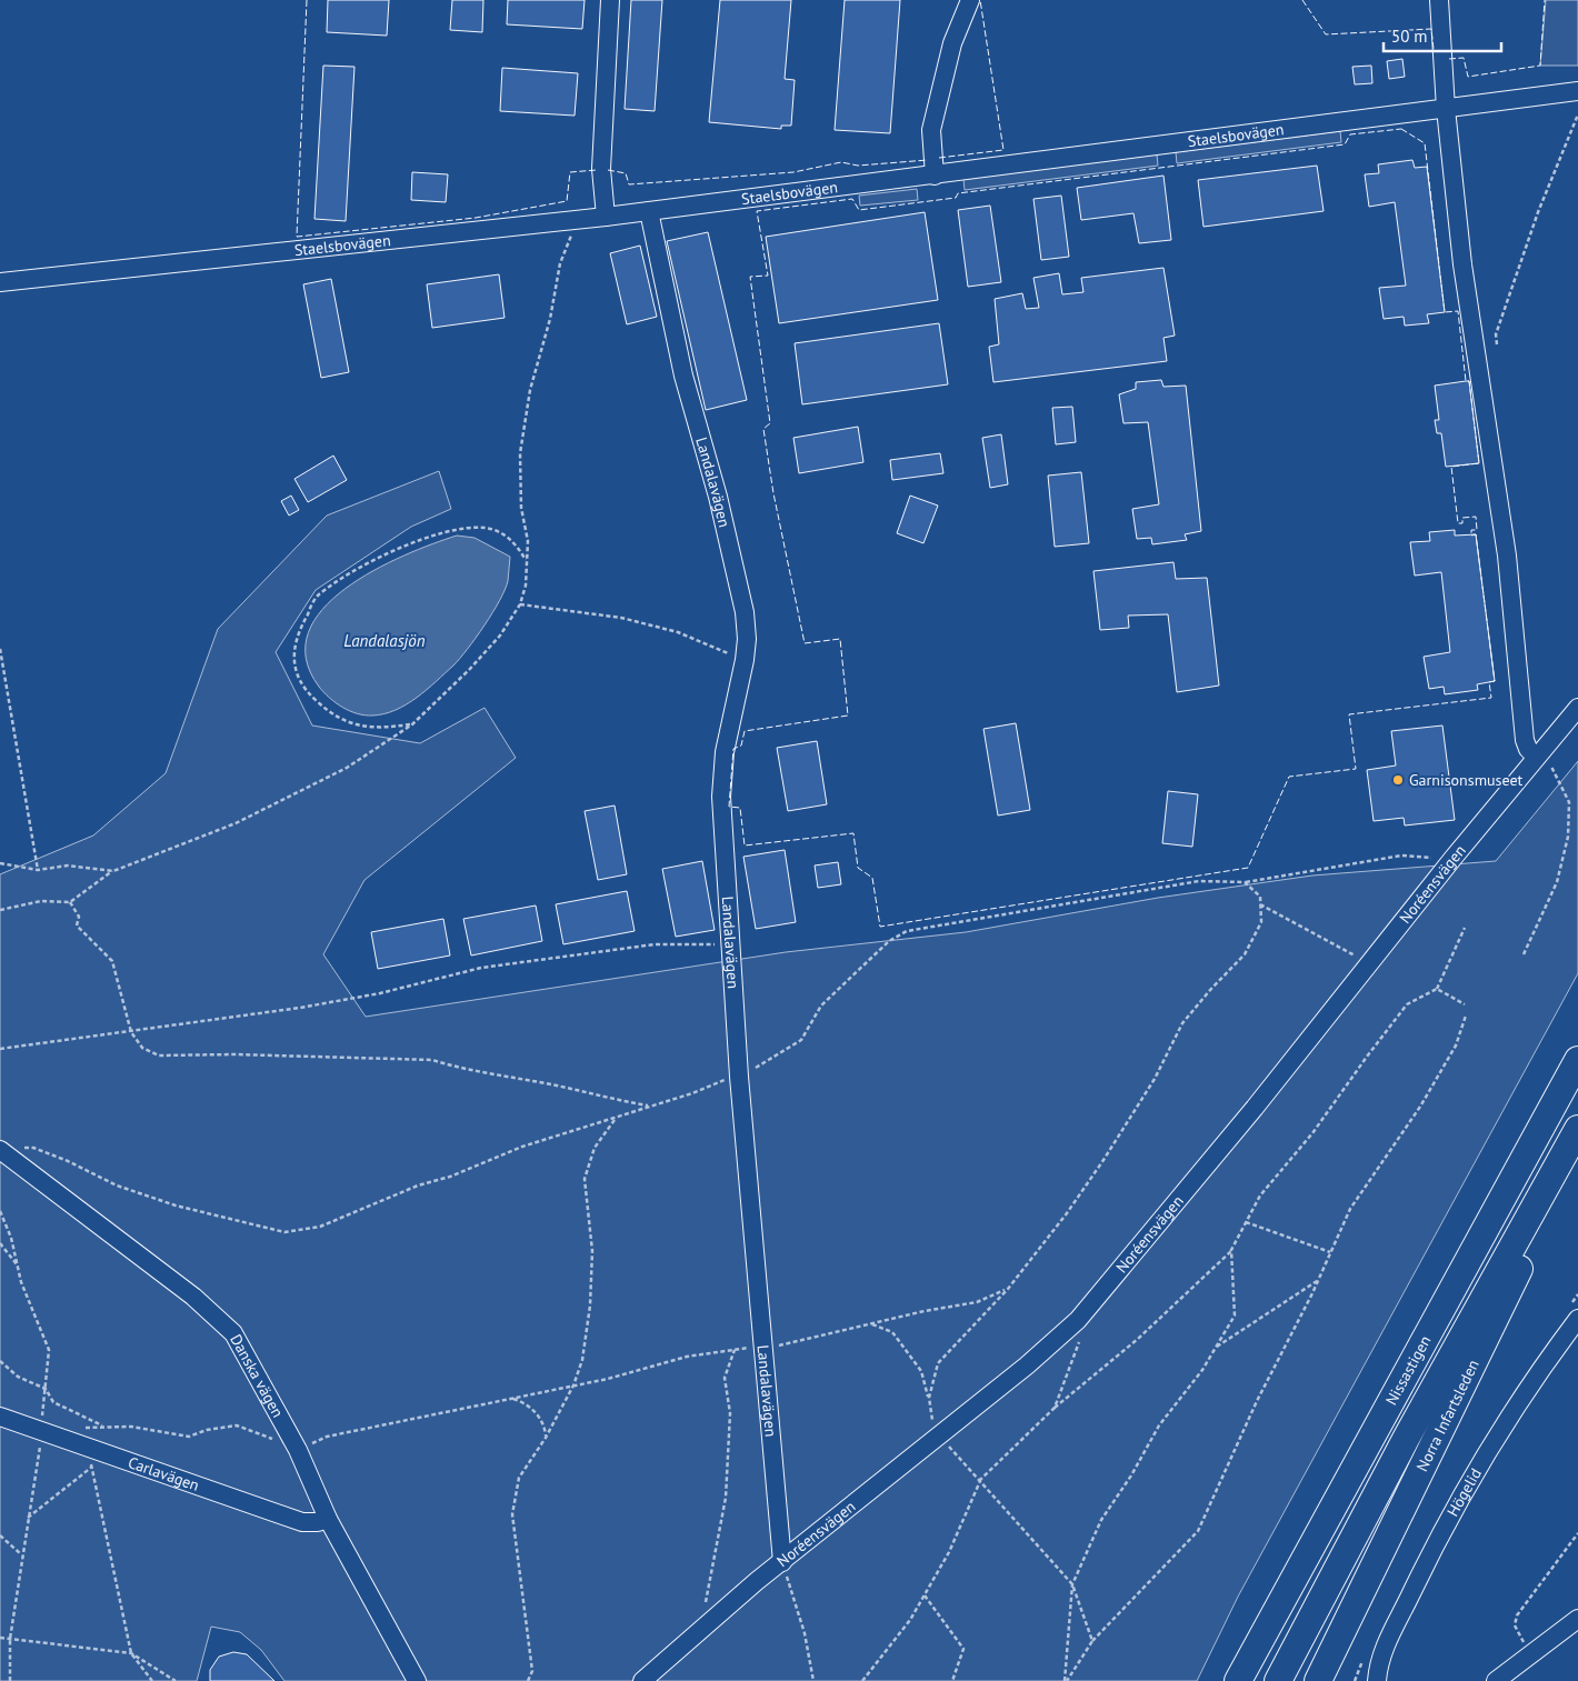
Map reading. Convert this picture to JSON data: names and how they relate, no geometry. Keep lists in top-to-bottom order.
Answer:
{
  "streets": {
    "highway": ["Nissastigen", "Norra Infartsleden"],
    "street": [
      "Staelsbovägen",
      "Landalavägen",
      "Noréensvägen",
      "Danska vägen",
      "Carlavägen",
      "Högelid"
    ]
  },
  "crossings": [
    ["Staelsbovägen", "Landalavägen"],
    ["Landalavägen", "Noréensvägen"],
    ["Danska vägen", "Carlavägen"]
  ],
  "water": ["Landalasjön"],
  "places": ["Garnisonsmuseet"],
  "scale_bar": "50 m"
}
